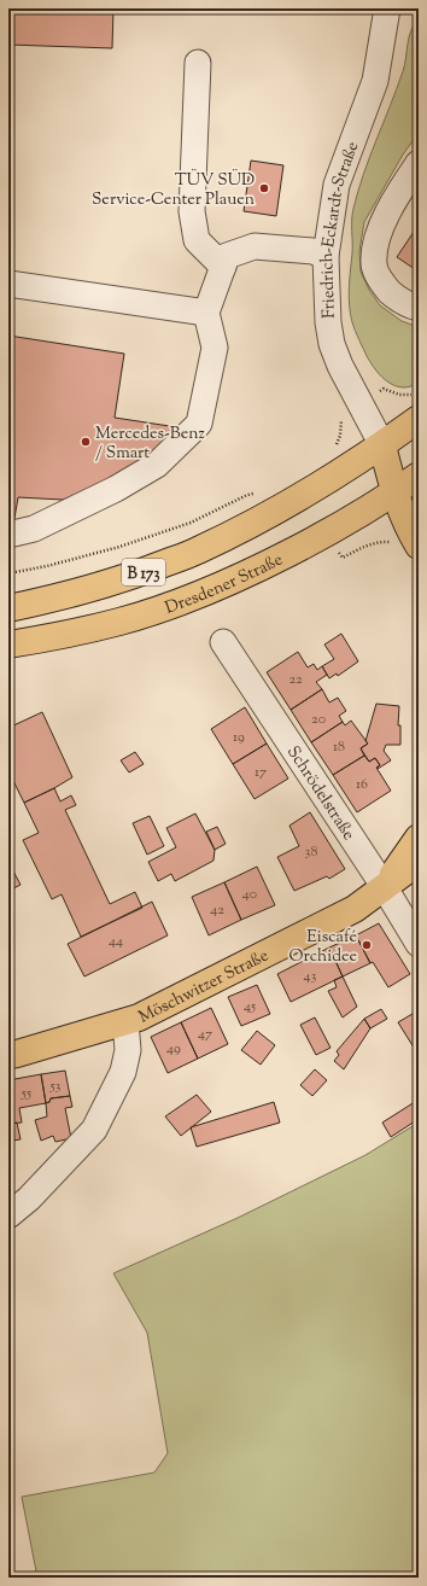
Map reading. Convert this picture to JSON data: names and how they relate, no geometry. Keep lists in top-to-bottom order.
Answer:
{
  "streets": {
    "main road": ["B 173", "Dresdener Straße", "Möschwitzer Straße"],
    "street": ["Friedrich-Eckardt-Straße", "Schrödelstraße"]
  },
  "crossings": [
    ["Friedrich-Eckardt-Straße", "B 173"],
    ["Schrödelstraße", "Möschwitzer Straße"]
  ],
  "places": ["TÜV SÜD Service-Center Plauen", "Mercedes-Benz / Smart", "Eiscafé Orchidee"],
  "house_numbers": [
    "22",
    "20",
    "19",
    "18",
    "17",
    "16",
    "38",
    "40",
    "42",
    "44",
    "43",
    "45",
    "47",
    "49",
    "53",
    "55"
  ]
}
